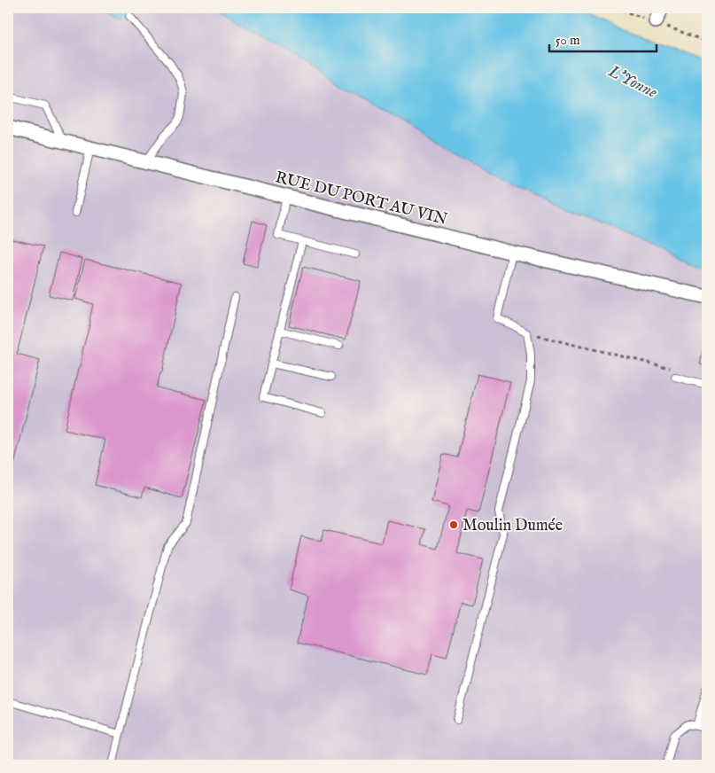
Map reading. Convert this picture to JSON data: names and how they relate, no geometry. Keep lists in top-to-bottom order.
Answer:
{
  "streets": {
    "street": ["RUE DU PORT AU VIN"]
  },
  "water": ["L'Yonne"],
  "places": ["Moulin Dumée"],
  "scale_bar": "50 m"
}
